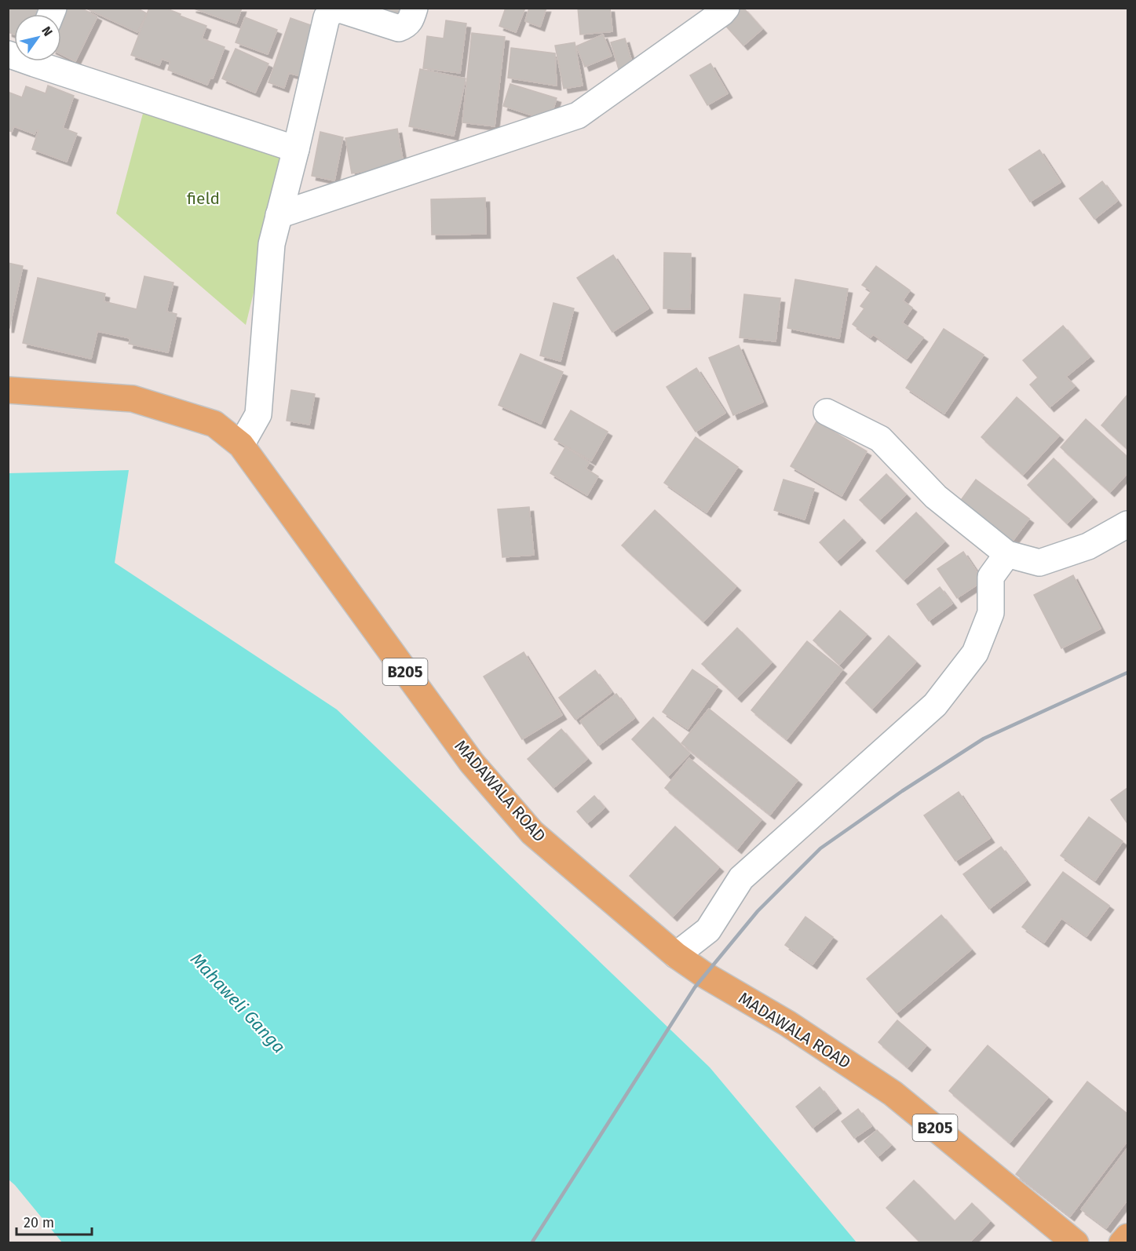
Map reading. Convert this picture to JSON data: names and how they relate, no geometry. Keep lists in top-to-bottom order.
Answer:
{
  "streets": {
    "main road": ["B205", "MADAWALA ROAD"]
  },
  "water": ["Mahaweli Ganga"],
  "parks": ["field"],
  "scale_bar": "20 m",
  "north": "top right"
}
